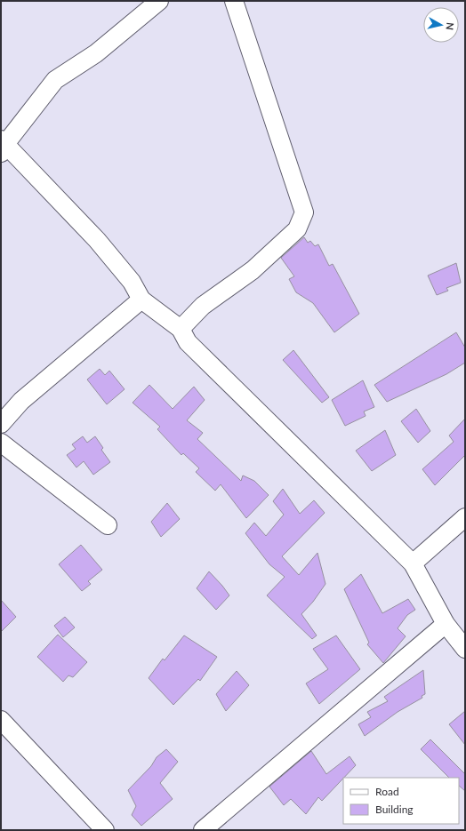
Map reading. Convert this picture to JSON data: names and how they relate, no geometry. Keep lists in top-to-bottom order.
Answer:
{
  "legend": ["Road", "Building"],
  "north": "right"
}
